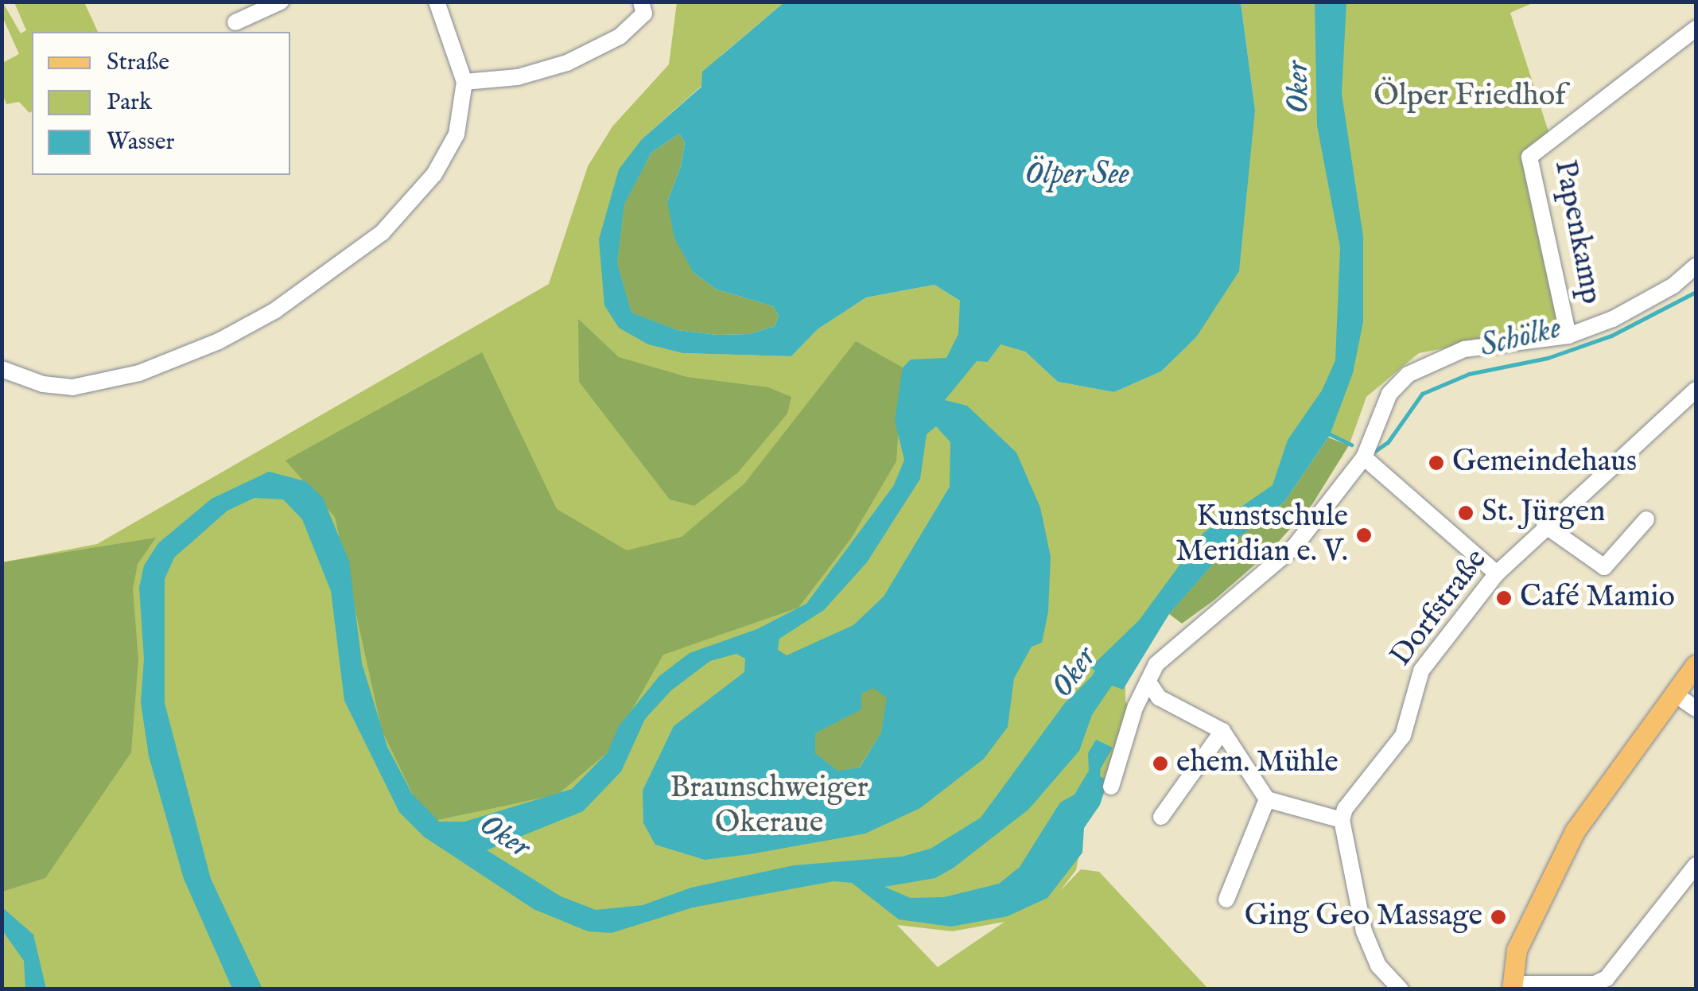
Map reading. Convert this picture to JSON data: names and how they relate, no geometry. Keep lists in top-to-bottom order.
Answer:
{
  "streets": {
    "street": ["Papenkamp", "Dorfstraße"]
  },
  "water": ["Oker", "Ölper See", "Schölke"],
  "parks": ["Ölper Friedhof", "Braunschweiger Okeraue"],
  "places": [
    "Gemeindehaus",
    "St. Jürgen",
    "Kunstschule Meridian e. V.",
    "Café Mamio",
    "ehem. Mühle",
    "Ging Geo Massage"
  ],
  "legend": ["Straße", "Park", "Wasser"]
}
